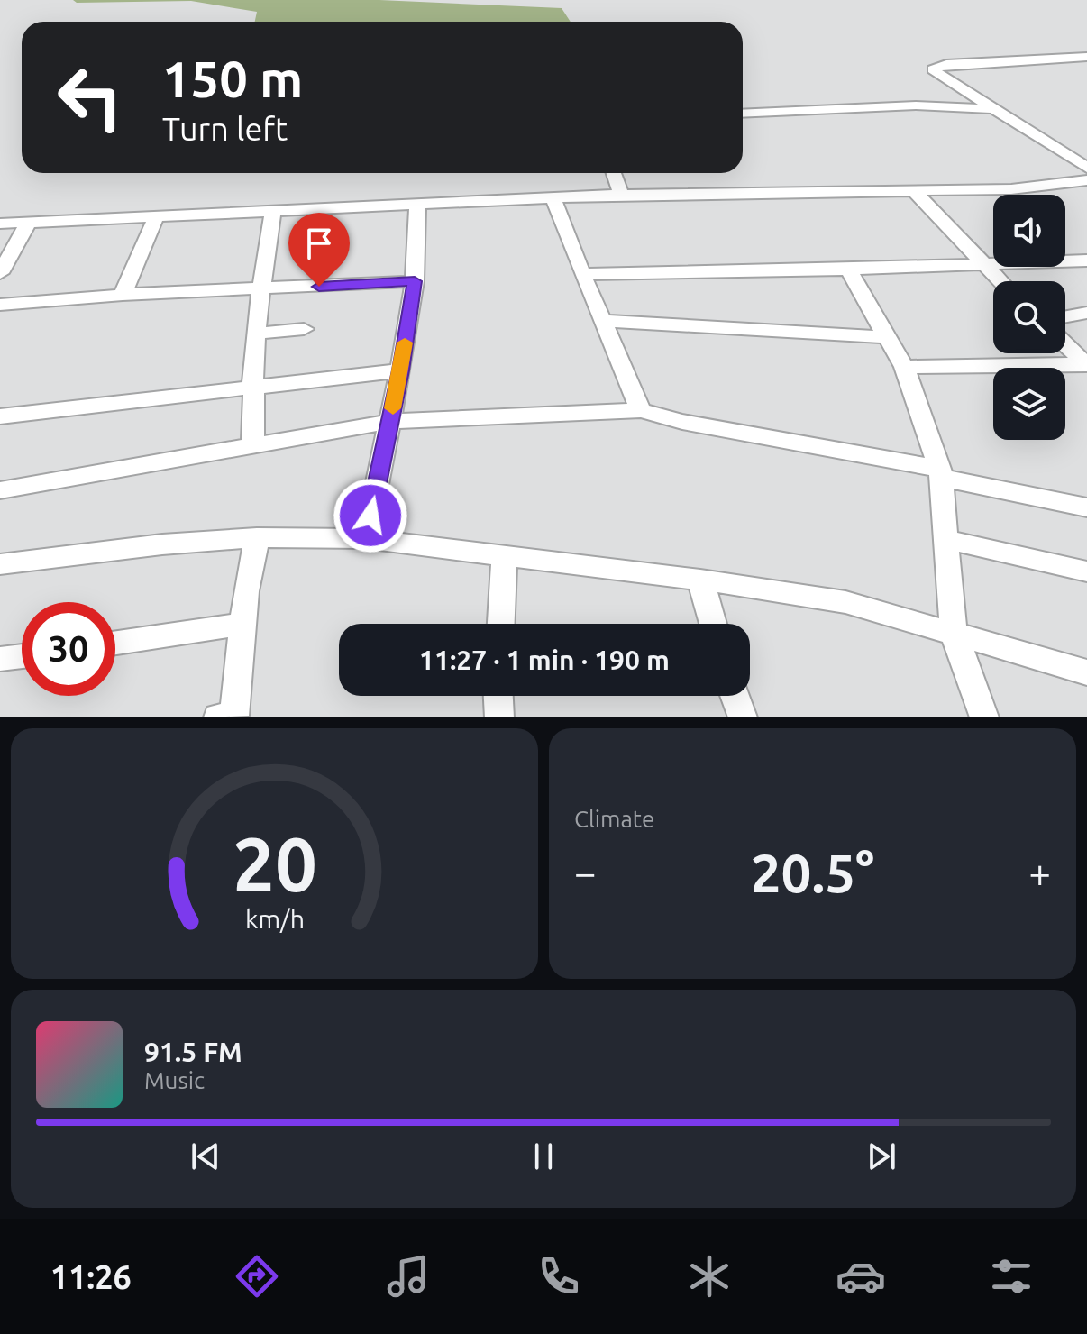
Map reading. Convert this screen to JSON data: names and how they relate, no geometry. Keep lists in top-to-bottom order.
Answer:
{
  "page": {
    "turn": ["150 m", "Turn left"],
    "limit": "30",
    "trip": "11:27 · 1 min · 190 m",
    "tile": "Climate",
    "heat": ["−", "20.5°", "+"],
    "song": ["91.5 FM", "Music"],
    "tabs": "11:26",
    "gauge": ["20", "km/h"]
  }
}
